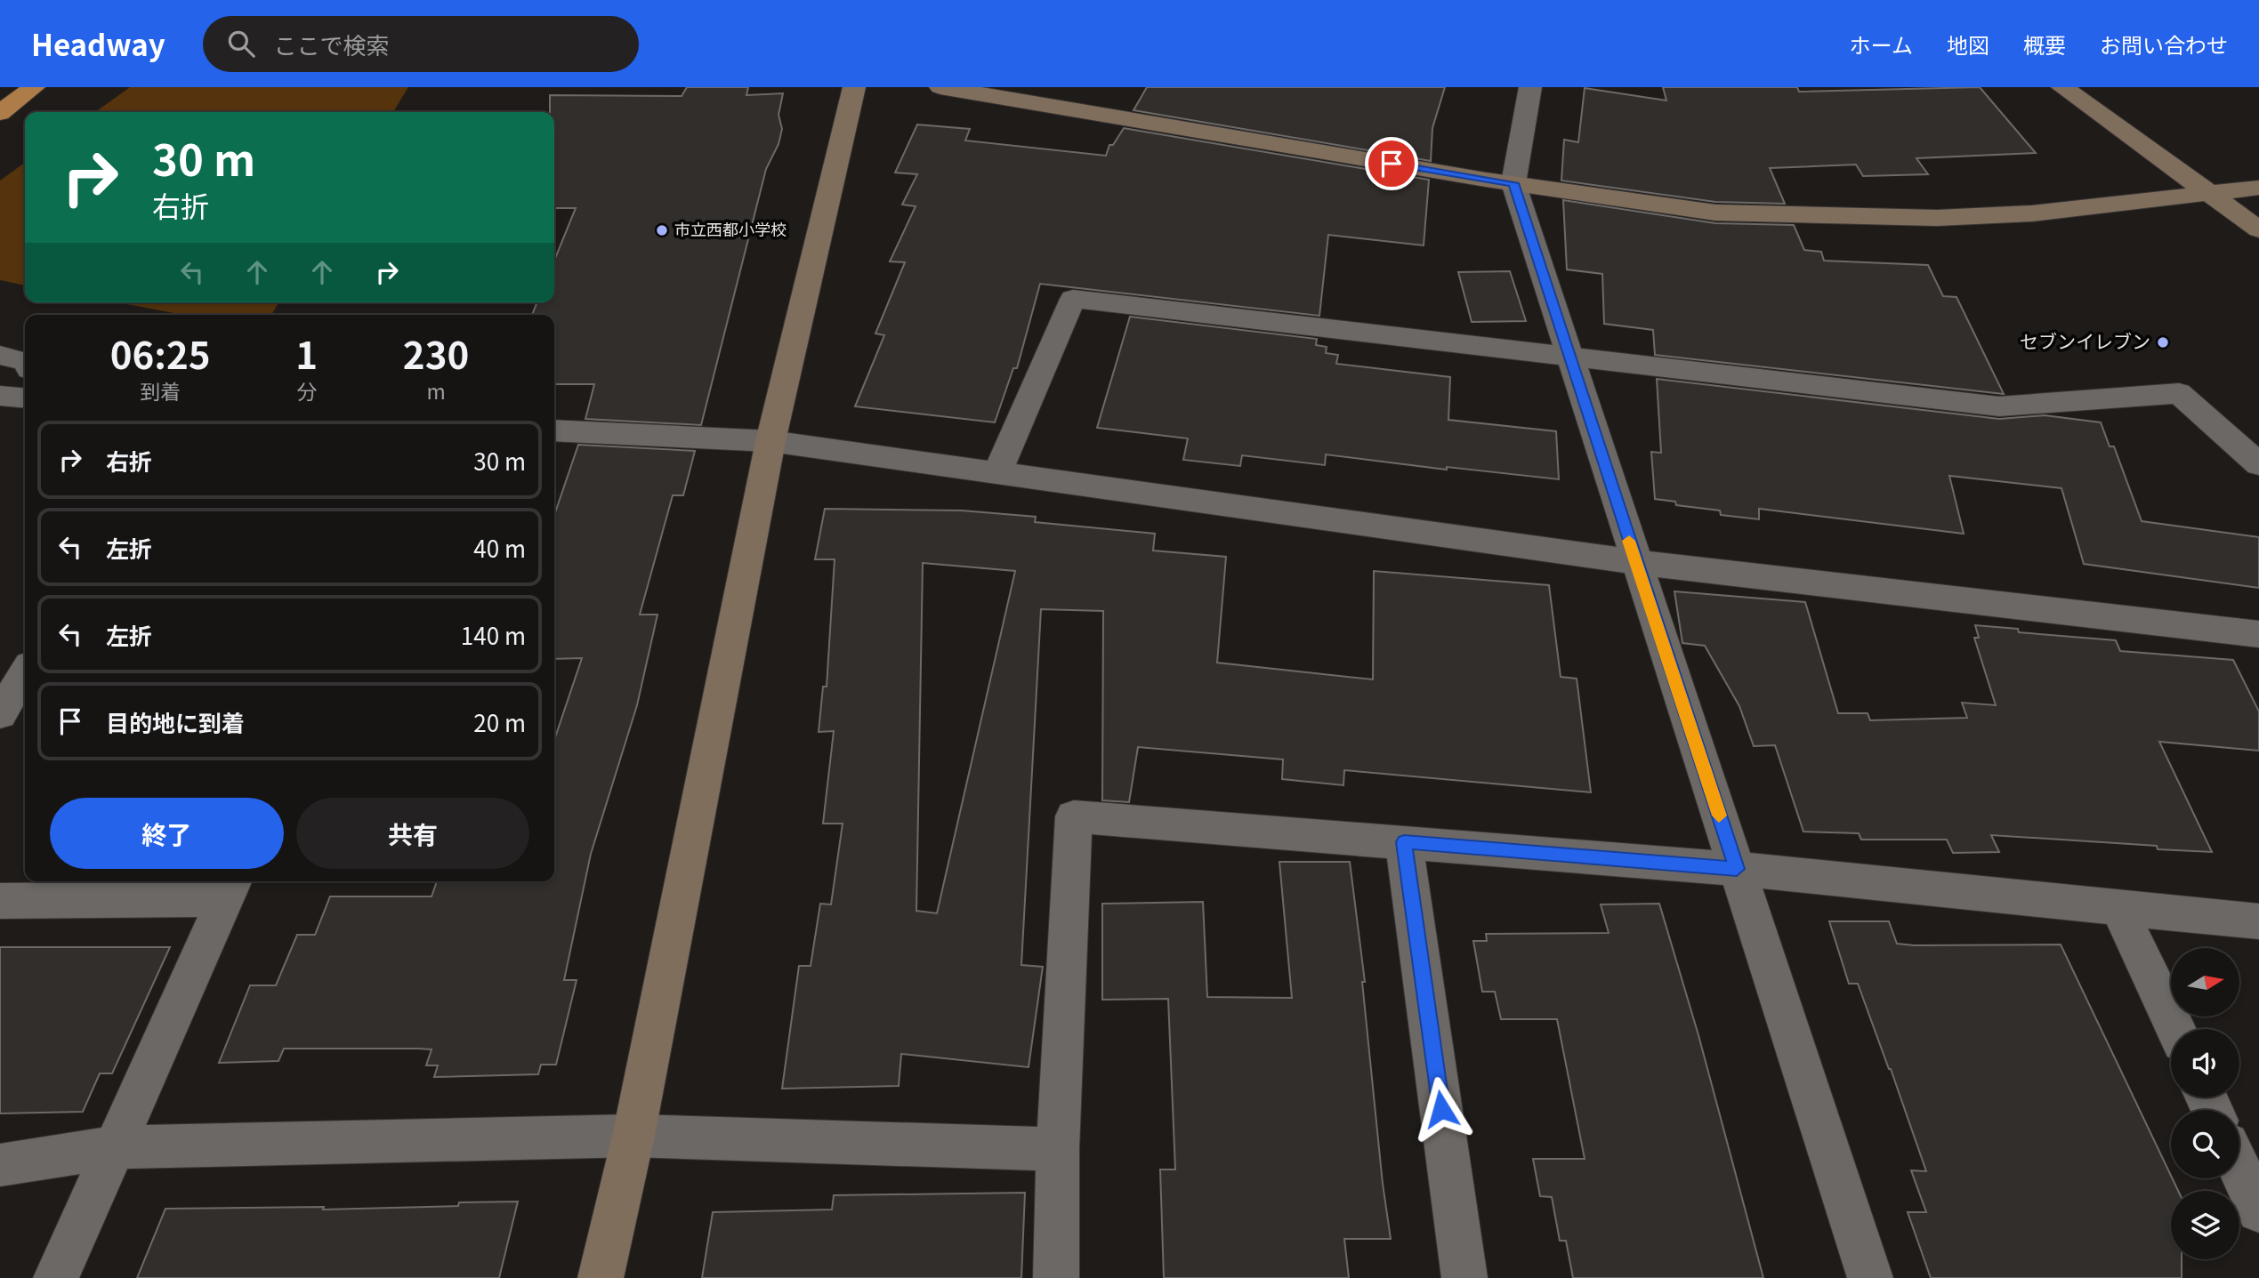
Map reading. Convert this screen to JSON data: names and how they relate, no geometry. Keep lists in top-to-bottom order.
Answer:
{
  "places": ["市立西都小学校", "セブンイレブン"],
  "north": "right",
  "page": {
    "header": "Headway",
    "search": "ここで検索",
    "nav": [
      "ホーム",
      "地図",
      "概要",
      "お問い合わせ"
    ],
    "turn": ["30 m", "右折"],
    "eta": [
      "06:25",
      "到着",
      "1",
      "分",
      "230",
      "m"
    ],
    "list": [
      {
        "name": "右折",
        "value": "30 m"
      },
      {
        "name": "左折",
        "value": "40 m"
      },
      {
        "name": "左折",
        "value": "140 m"
      },
      {
        "name": "目的地に到着",
        "value": "20 m"
      }
    ],
    "buttons": ["終了", "共有"]
  }
}
